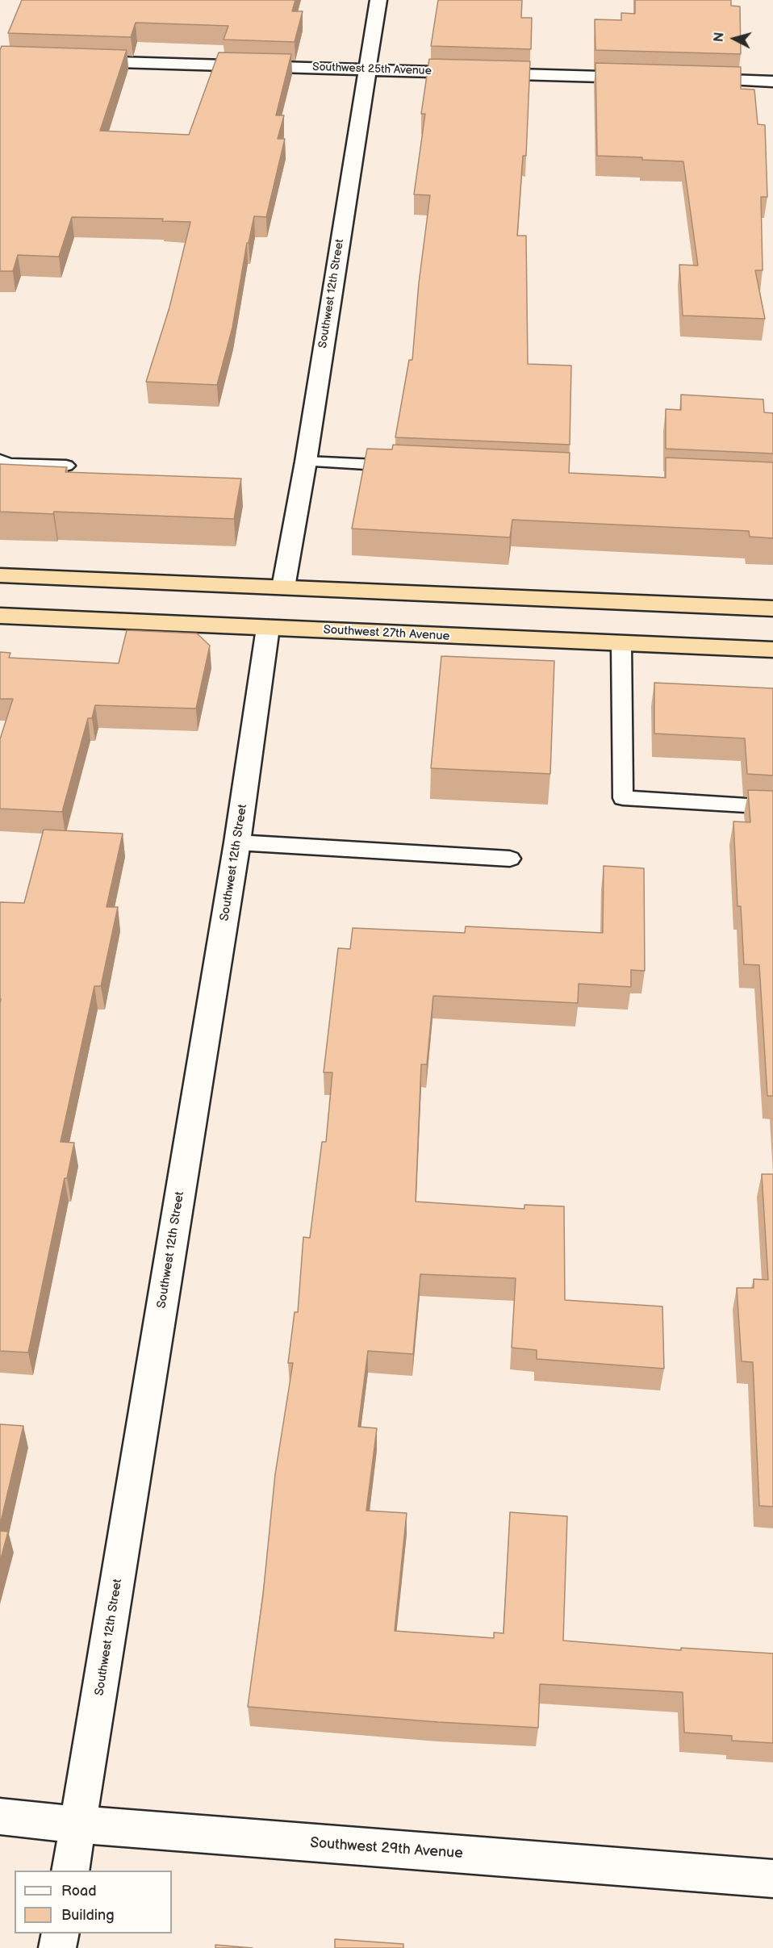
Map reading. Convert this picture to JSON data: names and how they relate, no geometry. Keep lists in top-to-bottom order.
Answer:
{
  "streets": {
    "highway": ["Southwest 27th Avenue"],
    "street": ["Southwest 25th Avenue", "Southwest 12th Street", "Southwest 29th Avenue"]
  },
  "crossings": [
    ["Southwest 25th Avenue", "Southwest 12th Street"],
    ["Southwest 12th Street", "Southwest 27th Avenue"],
    ["Southwest 12th Street", "Southwest 29th Avenue"]
  ],
  "legend": ["Road", "Building"],
  "north": "left"
}
